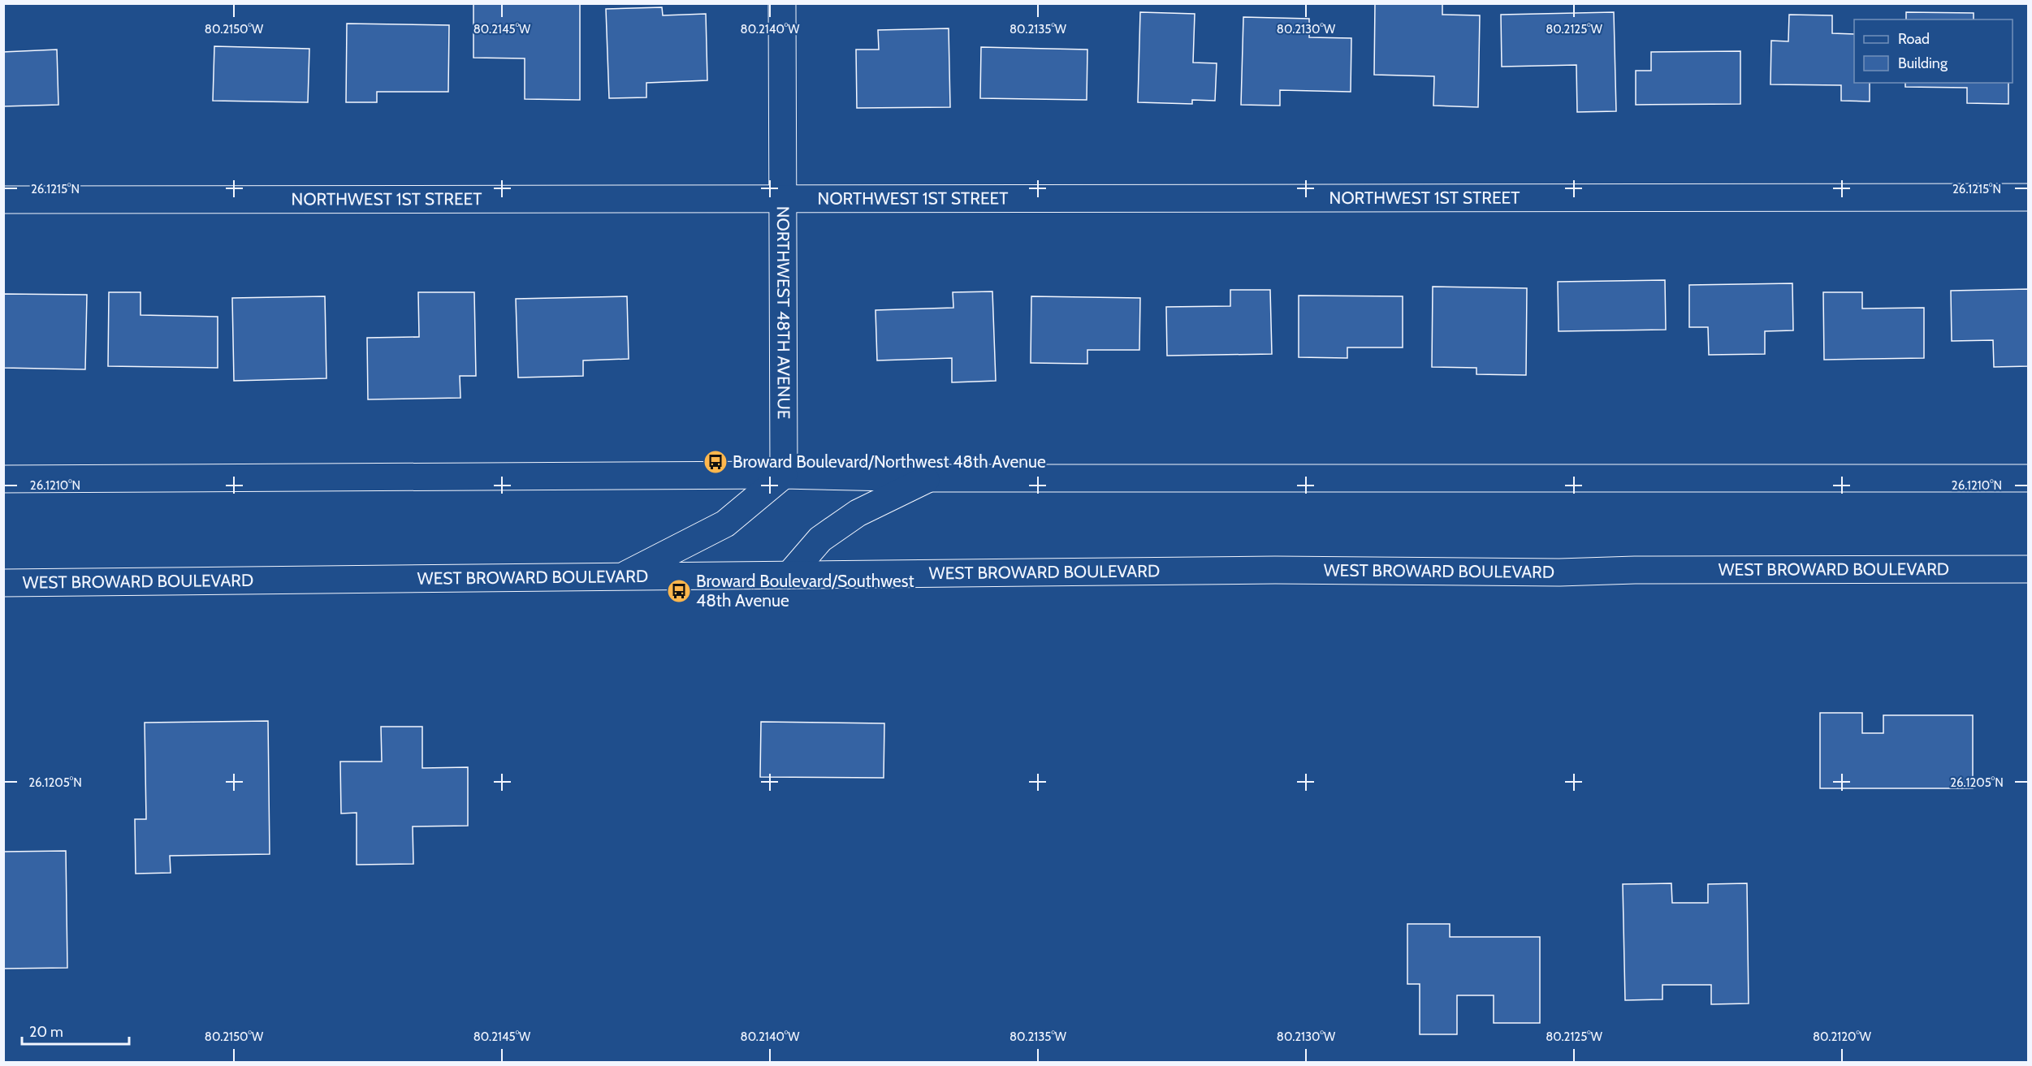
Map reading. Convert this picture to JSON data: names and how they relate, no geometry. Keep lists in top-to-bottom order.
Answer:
{
  "streets": {
    "main road": ["NORTHWEST 1ST STREET", "NORTHWEST 48TH AVENUE", "WEST BROWARD BOULEVARD"]
  },
  "crossings": [
    ["NORTHWEST 1ST STREET", "NORTHWEST 48TH AVENUE"]
  ],
  "places": {
    "bus stop": ["Broward Boulevard/Northwest 48th Avenue", "Broward Boulevard/Southwest 48th Avenue"]
  },
  "legend": ["Road", "Building"],
  "scale_bar": "20 m",
  "coordinates": [
    "80.2150°W",
    "80.2145°W",
    "80.2140°W",
    "80.2135°W",
    "80.2130°W",
    "80.2125°W",
    "26.1215°N",
    "26.1210°N",
    "26.1205°N",
    "80.2120°W"
  ]
}
